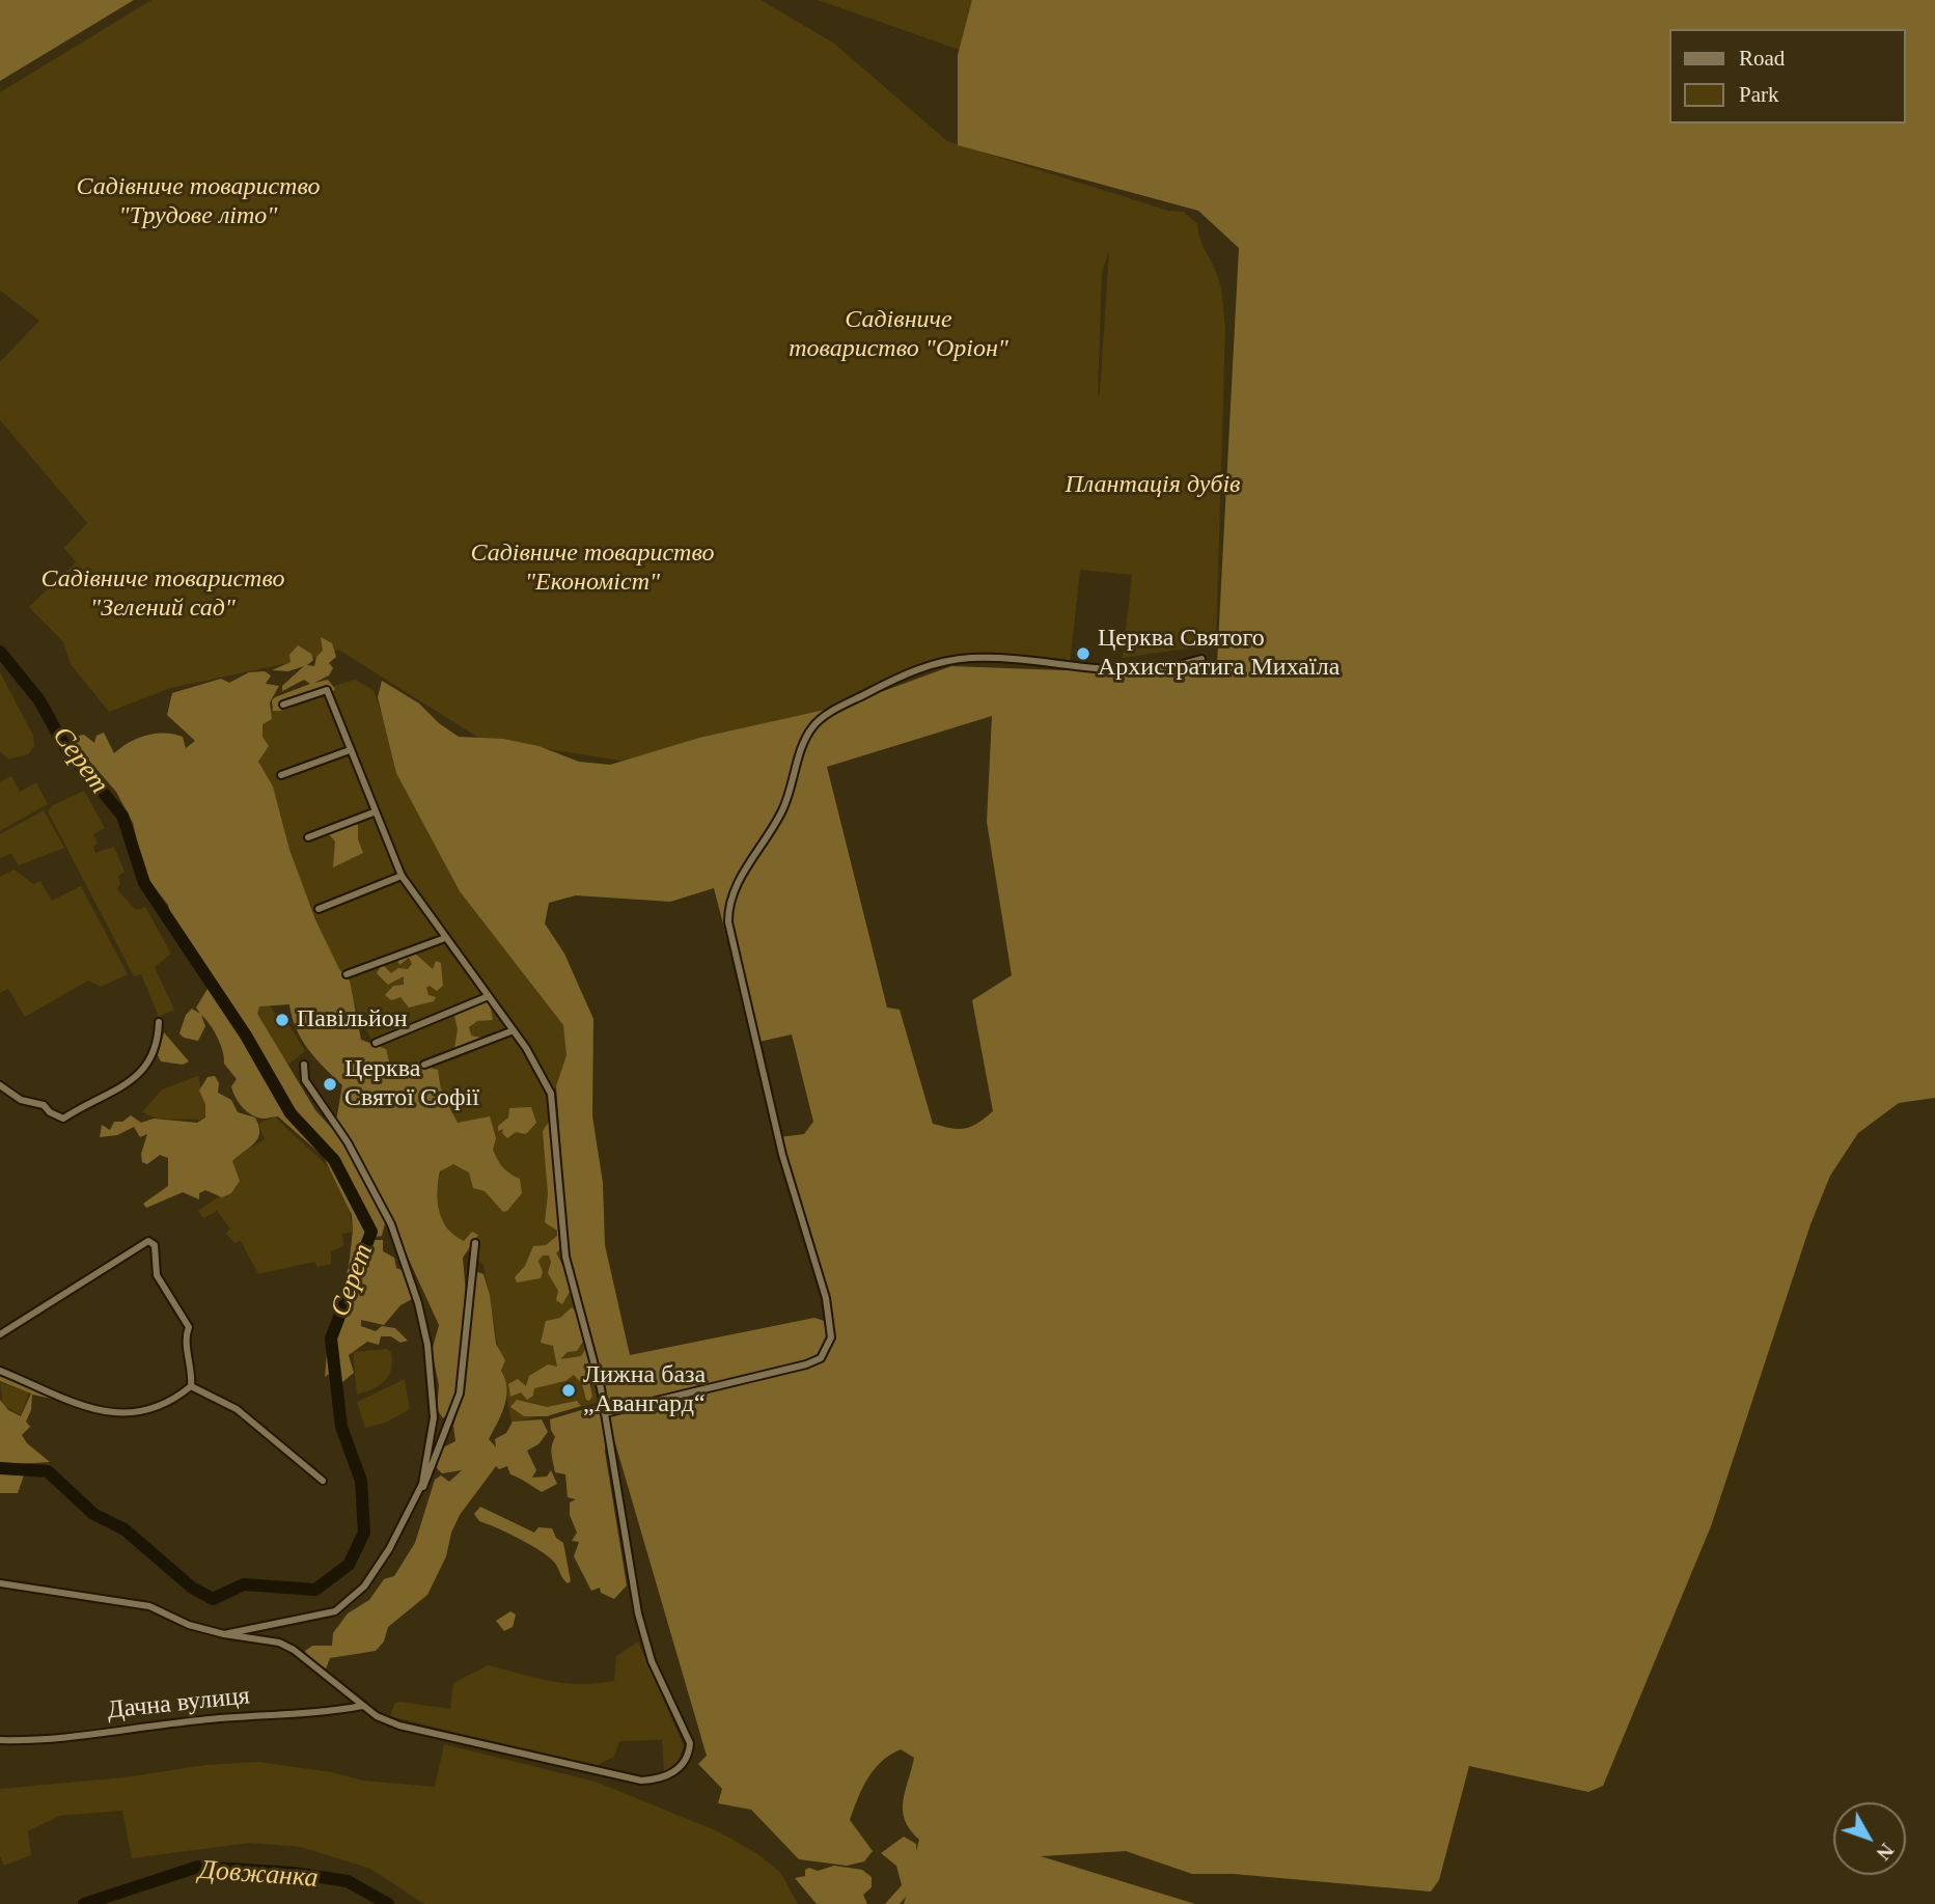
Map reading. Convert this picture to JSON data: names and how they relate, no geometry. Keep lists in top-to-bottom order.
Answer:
{
  "streets": {
    "street": ["Дачна вулиця"]
  },
  "water": ["Серет", "Довжанка"],
  "parks": [
    "Садівниче товариство \"Трудове літо\"",
    "Садівниче товариство \"Оріон\"",
    "Плантація дубів",
    "Садівниче товариство \"Економіст\"",
    "Садівниче товариство \"Зелений сад\""
  ],
  "places": [
    "Церква Святого Архистратига Михаїла",
    "Павільйон",
    "Церква Святої Софії",
    "Лижна база „Авангард“"
  ],
  "legend": ["Road", "Park"],
  "north": "bottom right"
}
